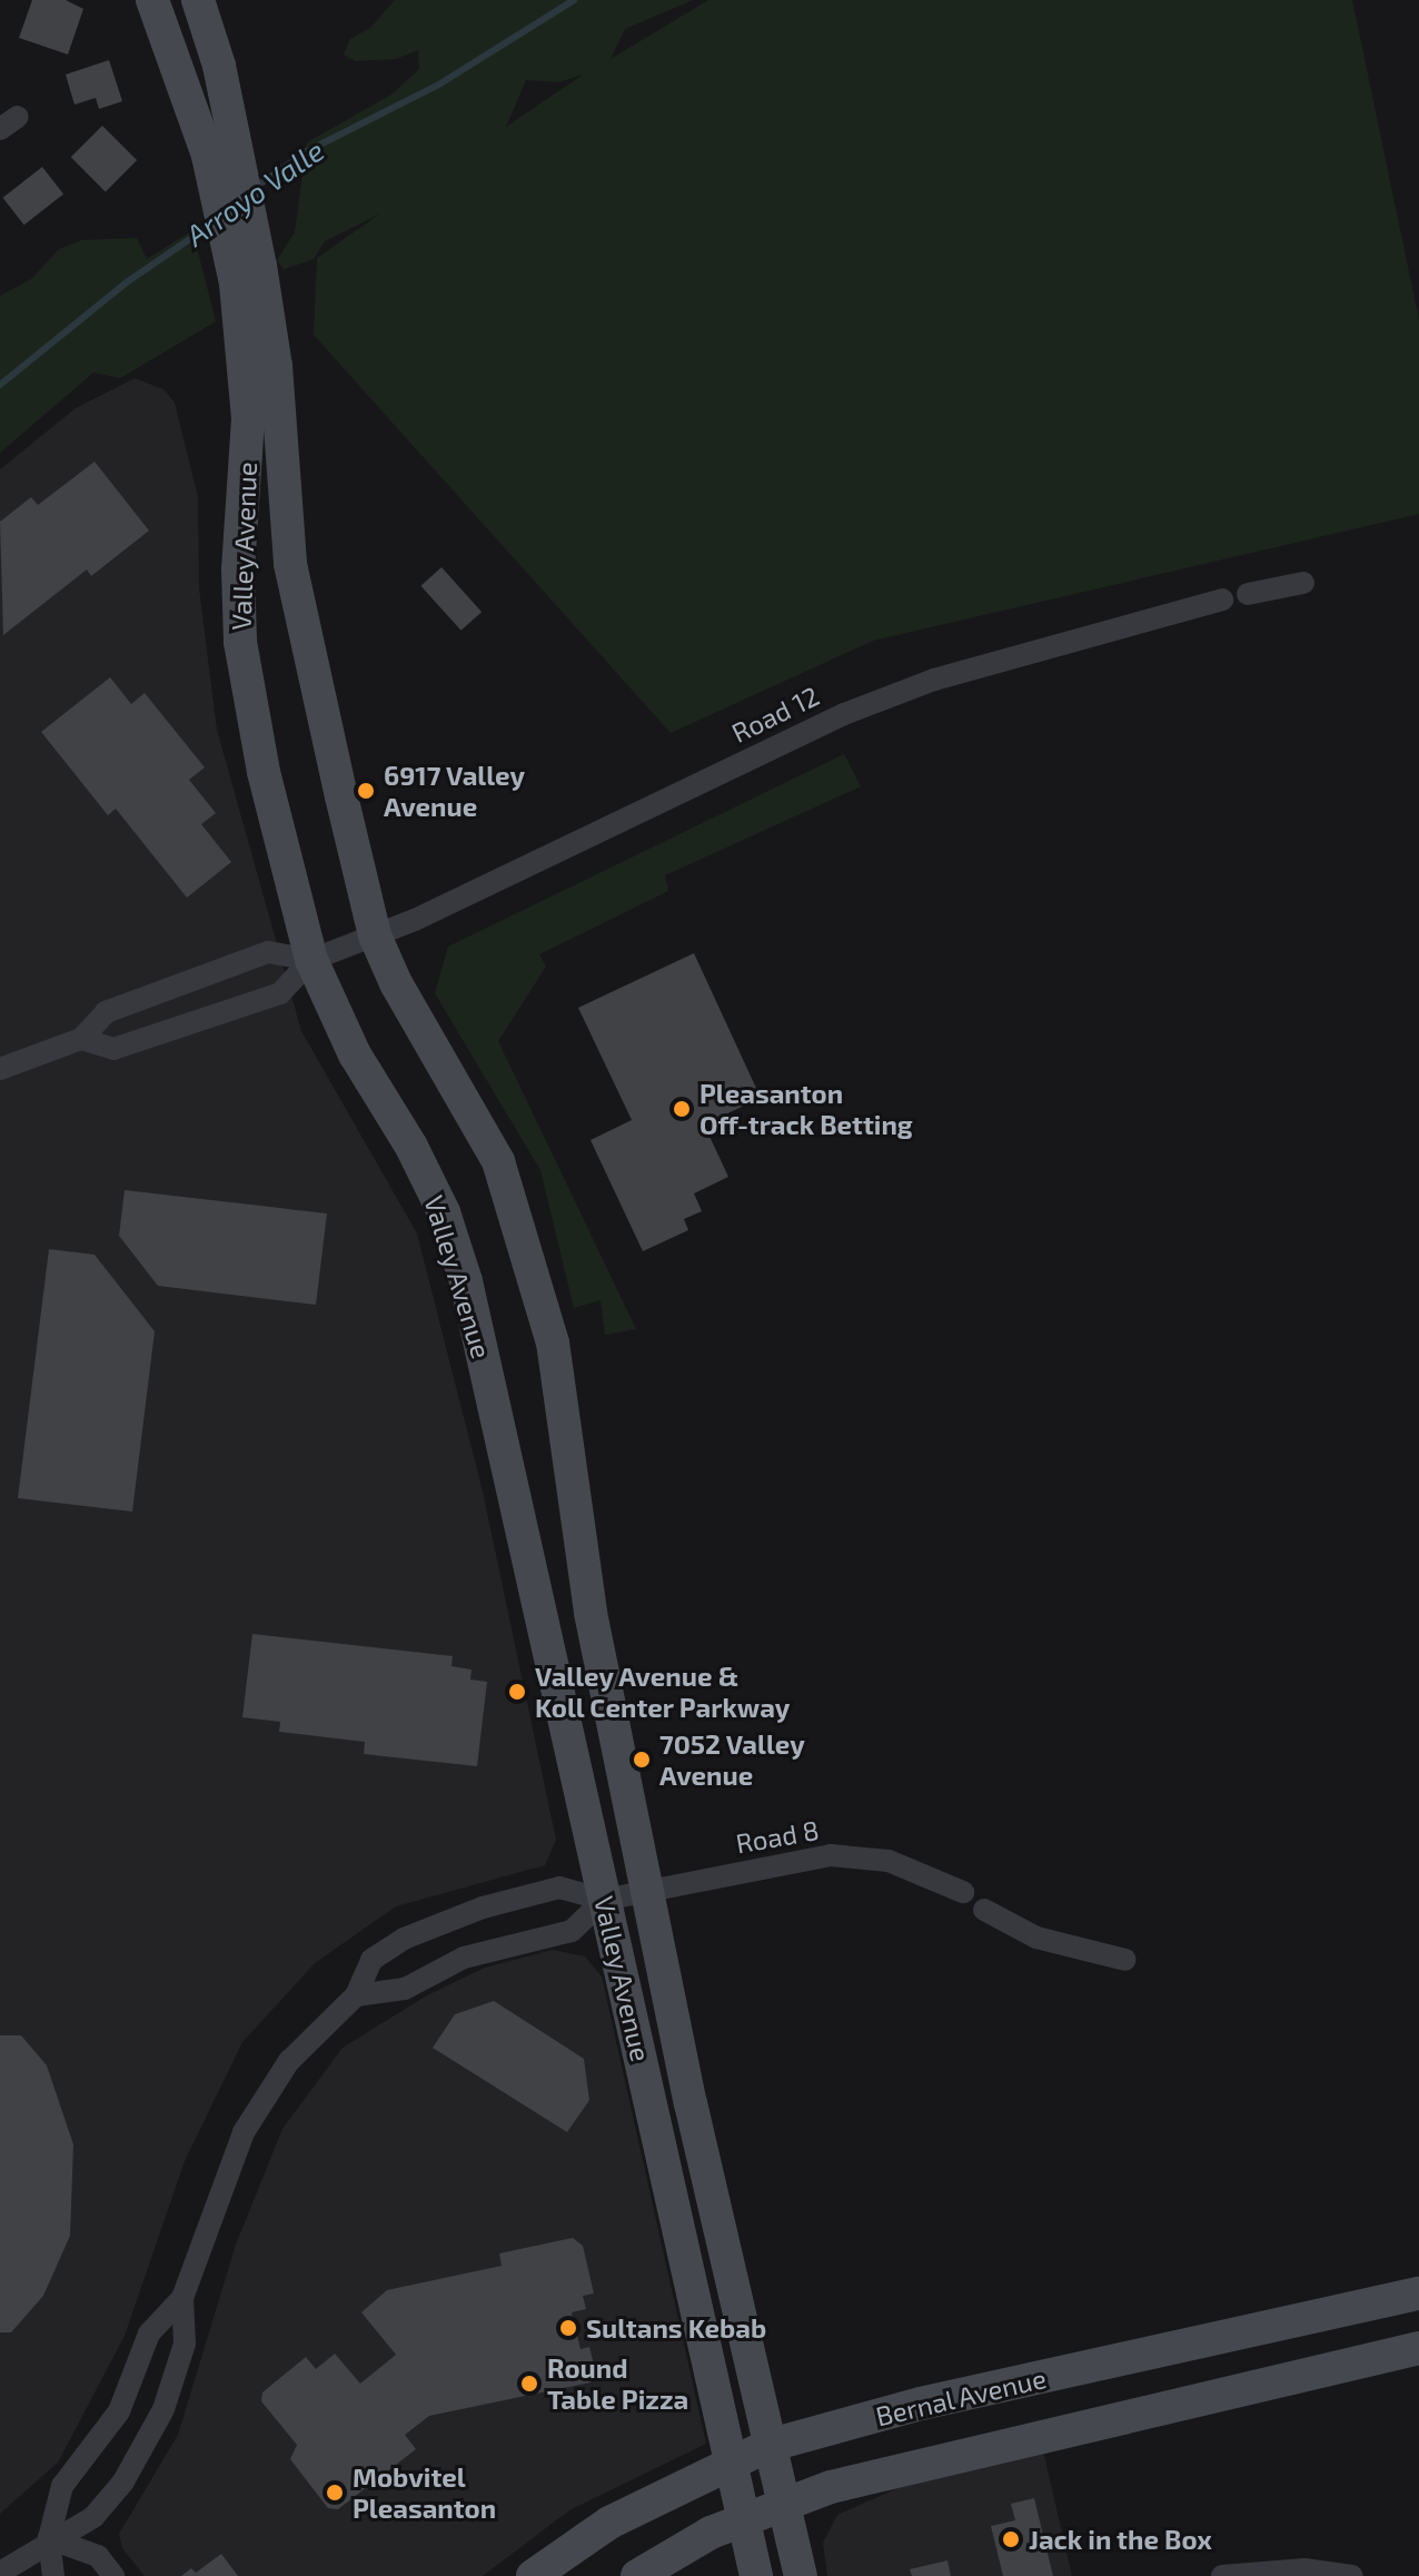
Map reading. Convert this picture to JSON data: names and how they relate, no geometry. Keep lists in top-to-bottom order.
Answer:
{
  "streets": {
    "main road": ["Valley Avenue", "Bernal Avenue"],
    "street": ["Road 12", "Road 8"]
  },
  "crossings": [
    ["Valley Avenue", "Road 12"],
    ["Valley Avenue", "Road 8"],
    ["Valley Avenue", "Bernal Avenue"]
  ],
  "water": ["Arroyo Valle"],
  "places": [
    "6917 Valley Avenue",
    "Pleasanton Off-track Betting",
    "Valley Avenue & Koll Center Parkway",
    "7052 Valley Avenue",
    "Sultans Kebab",
    "Round Table Pizza",
    "Mobvitel Pleasanton",
    "Jack in the Box"
  ]
}
